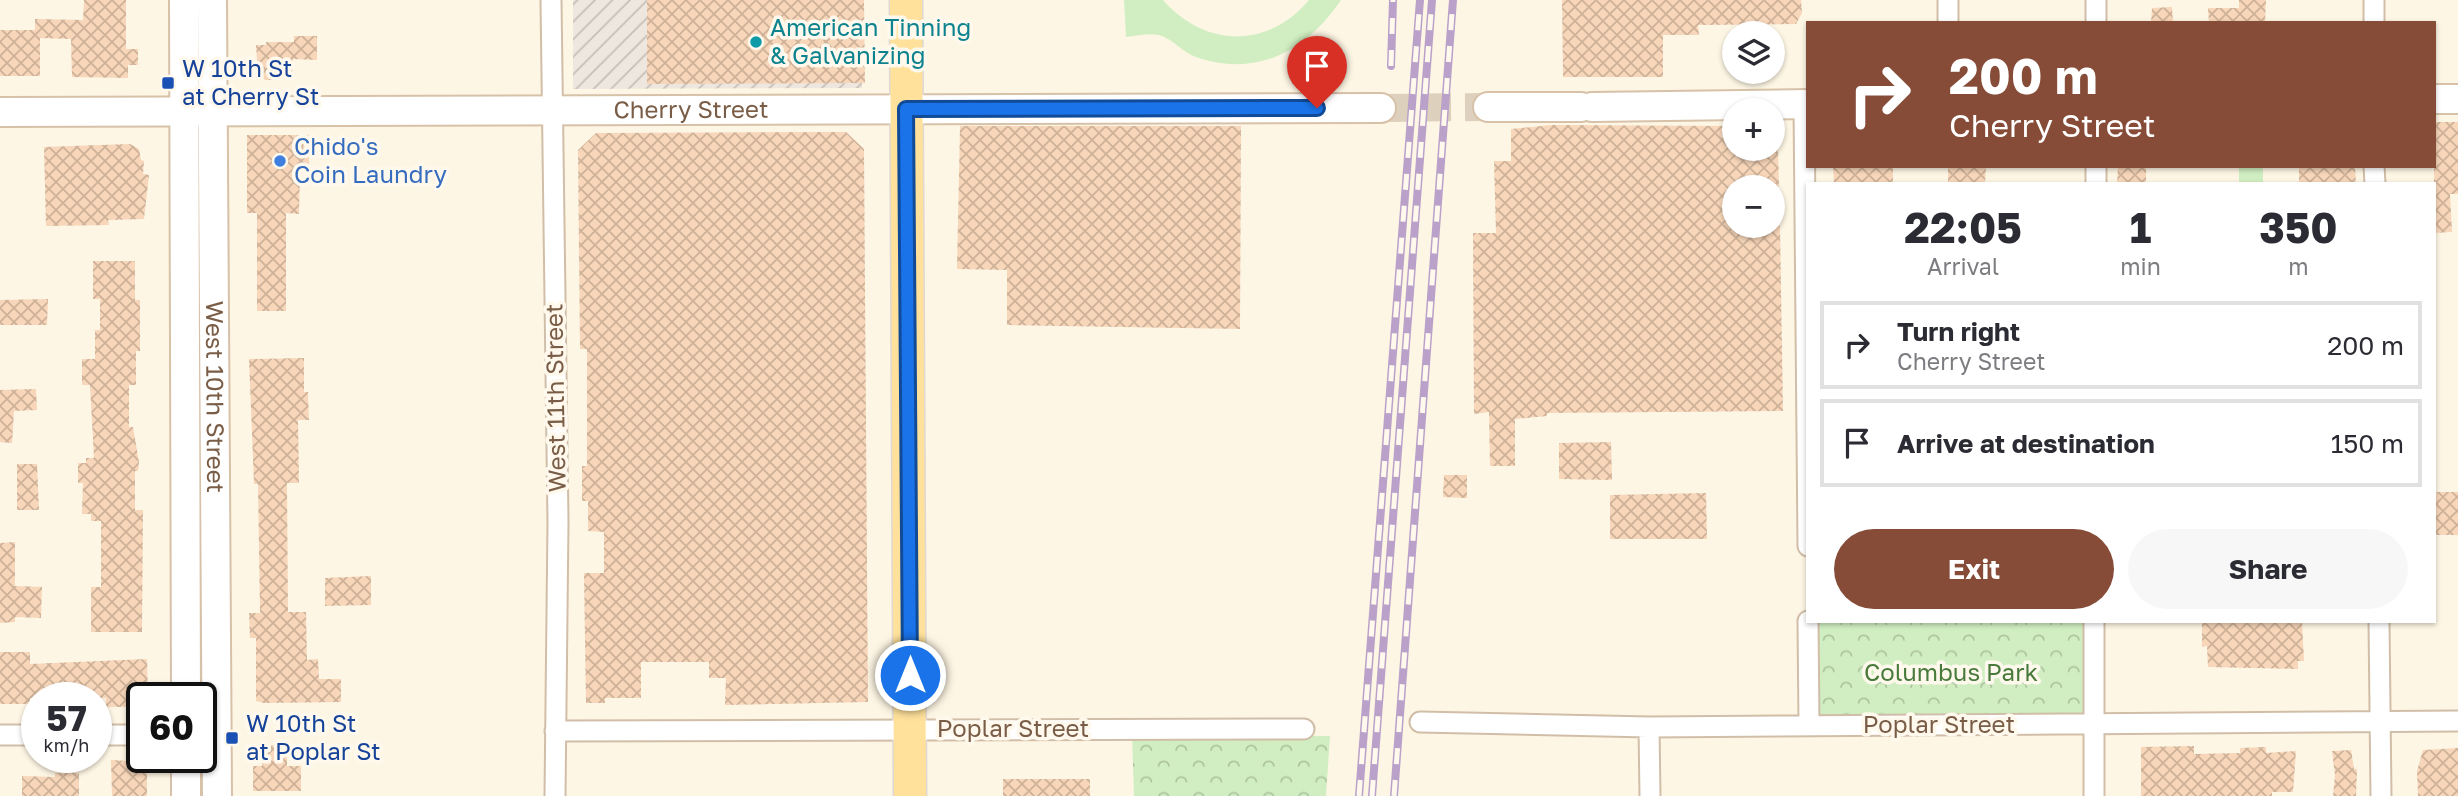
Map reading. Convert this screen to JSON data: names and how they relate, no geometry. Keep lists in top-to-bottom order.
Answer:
{
  "streets": {
    "street": [
      "Cherry Street",
      "West 10th Street",
      "West 11th Street",
      "Poplar Street"
    ]
  },
  "crossings": [
    ["Cherry Street", "West 10th Street"],
    ["Cherry Street", "West 11th Street"],
    ["West 11th Street", "Poplar Street"]
  ],
  "parks": ["Columbus Park"],
  "places": {
    "other": ["American Tinning & Galvanizing", "Chido's Coin Laundry"],
    "transit": ["W 10th St at Cherry St", "W 10th St at Poplar St"]
  },
  "page": {
    "map_buttons": ["+", "−"],
    "turn": ["200 m", "Cherry Street"],
    "eta": [
      "22:05",
      "Arrival",
      "1",
      "min",
      "350",
      "m"
    ],
    "list": [
      {
        "name": "Turn right",
        "note": "Cherry Street",
        "value": "200 m"
      },
      {
        "name": "Arrive at destination",
        "value": "150 m"
      }
    ],
    "buttons": ["Exit", "Share"],
    "speed": "57 km/h",
    "limit": "60"
  }
}
